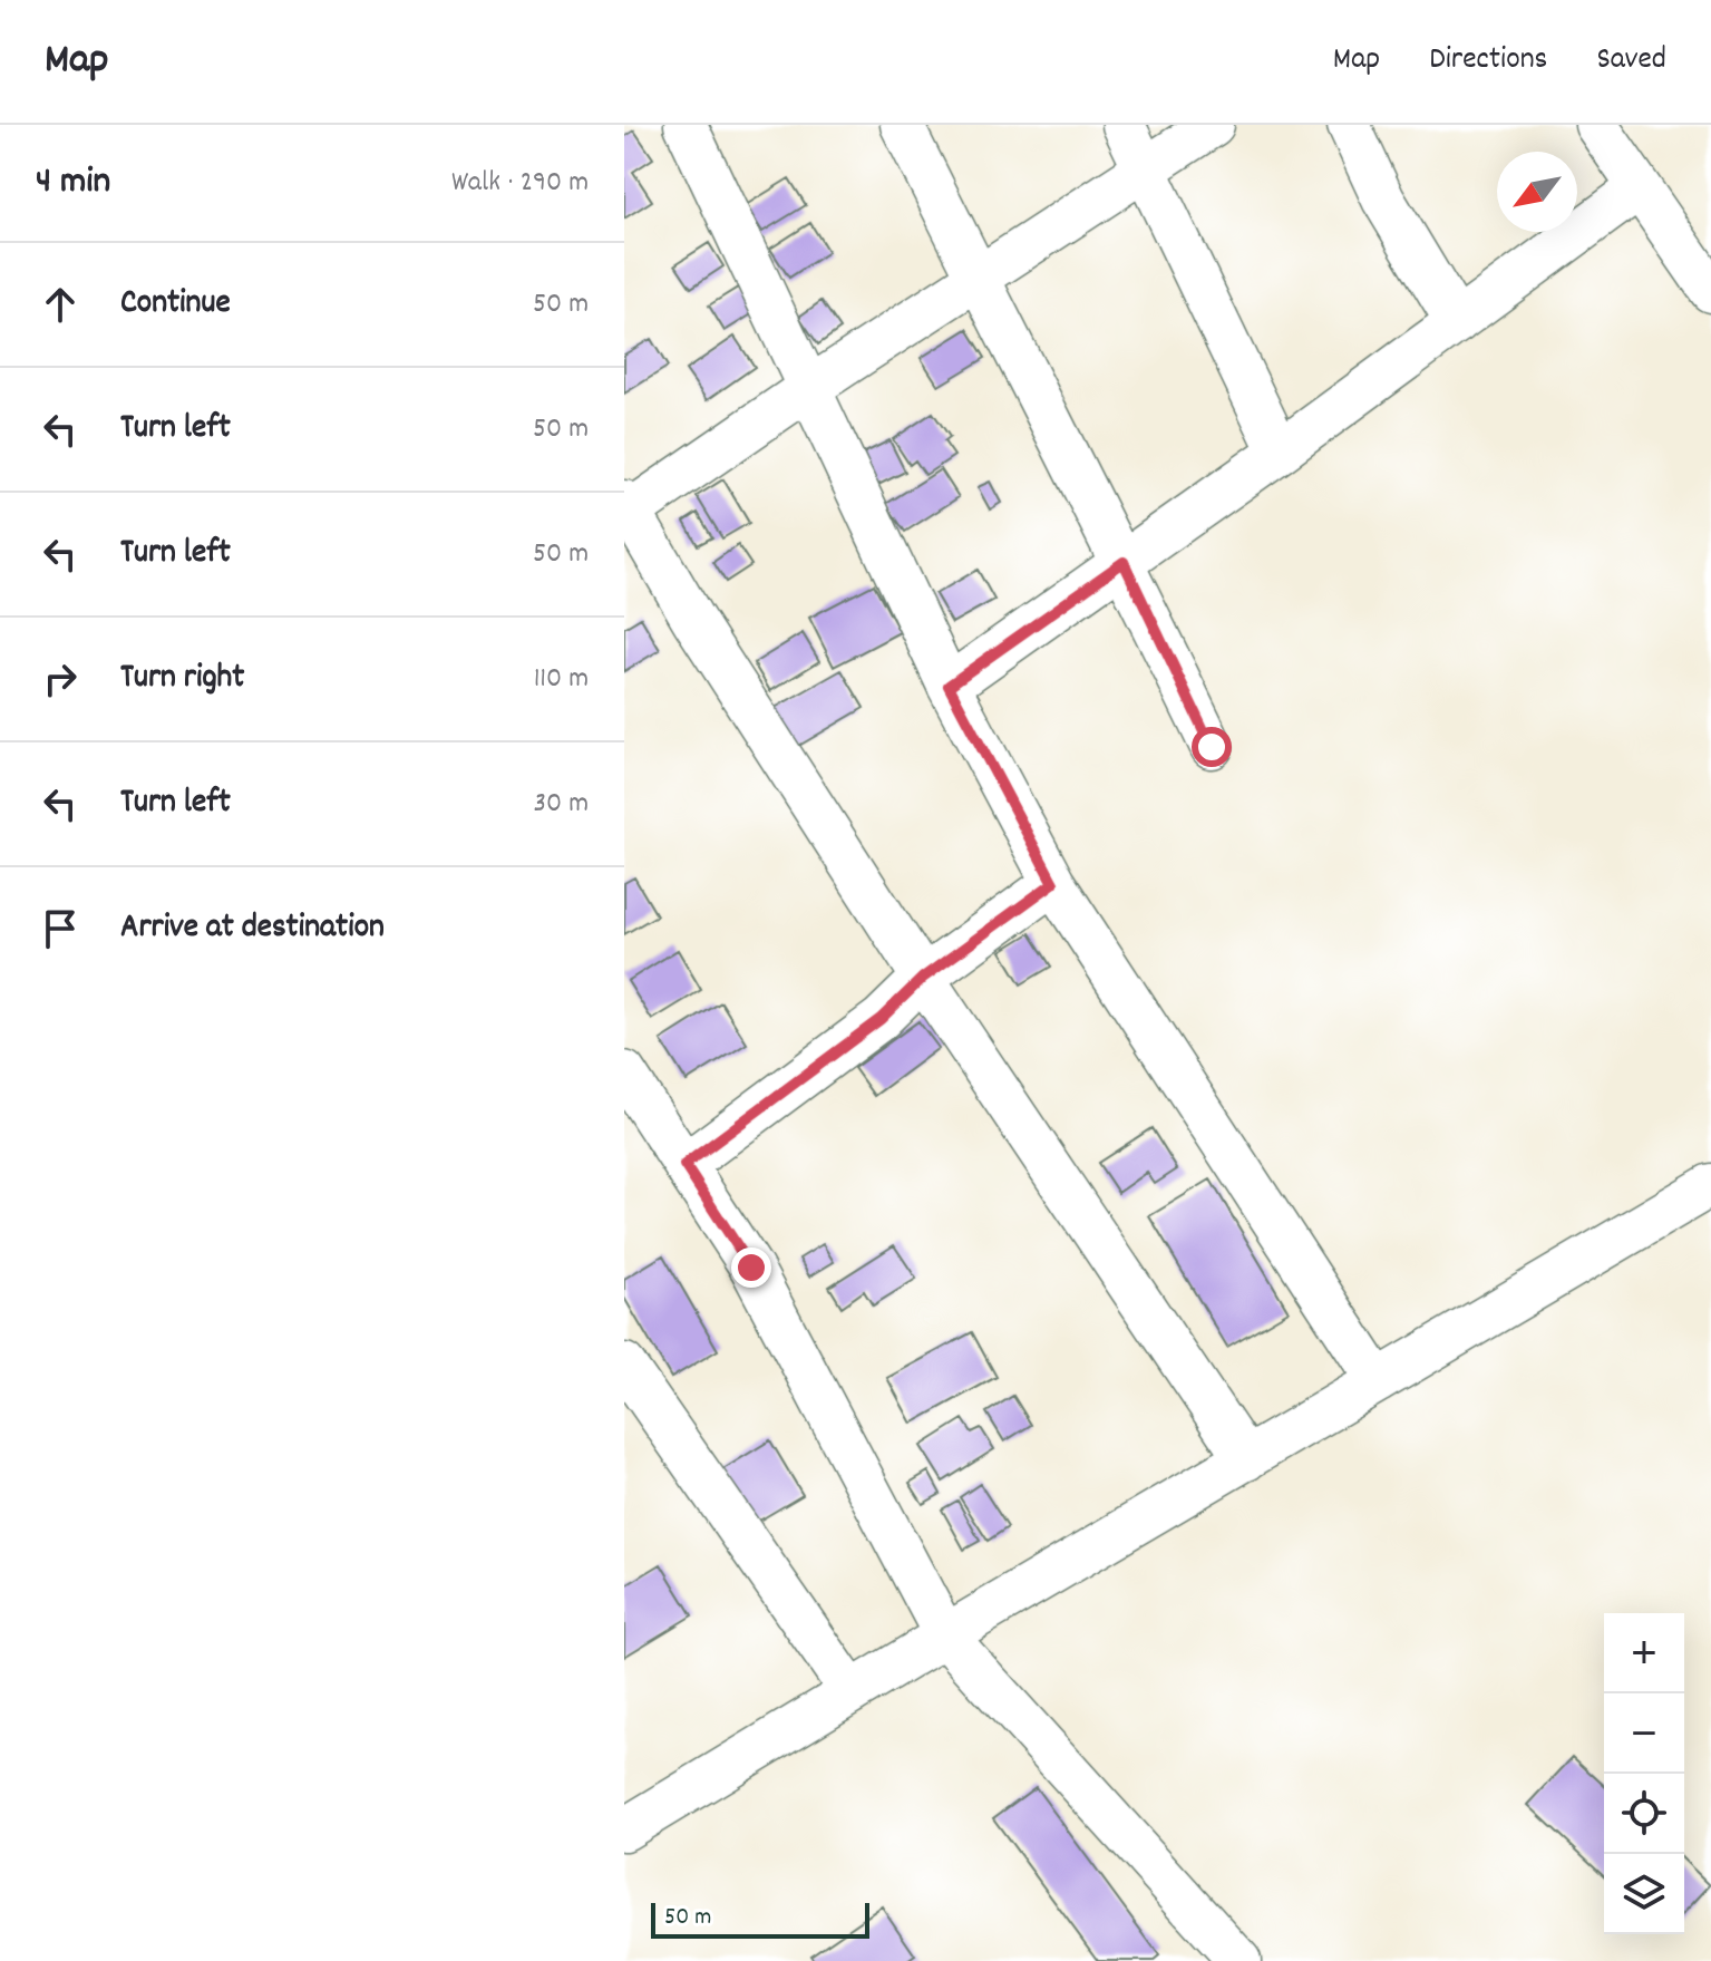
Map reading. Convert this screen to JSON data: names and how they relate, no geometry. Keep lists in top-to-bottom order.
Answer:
{
  "scale_bar": "50 m",
  "north": "bottom left",
  "page": {
    "header": "Map",
    "nav": ["Map", "Directions", "Saved"],
    "heading": ["4 min", "Walk · 290 m"],
    "list": [
      ["Continue", "50 m"],
      ["Turn left", "50 m"],
      ["Turn left", "50 m"],
      ["Turn right", "110 m"],
      ["Turn left", "30 m"],
      "Arrive at destination"
    ],
    "map_buttons": ["+", "−"],
    "scale": "50 m"
  }
}
